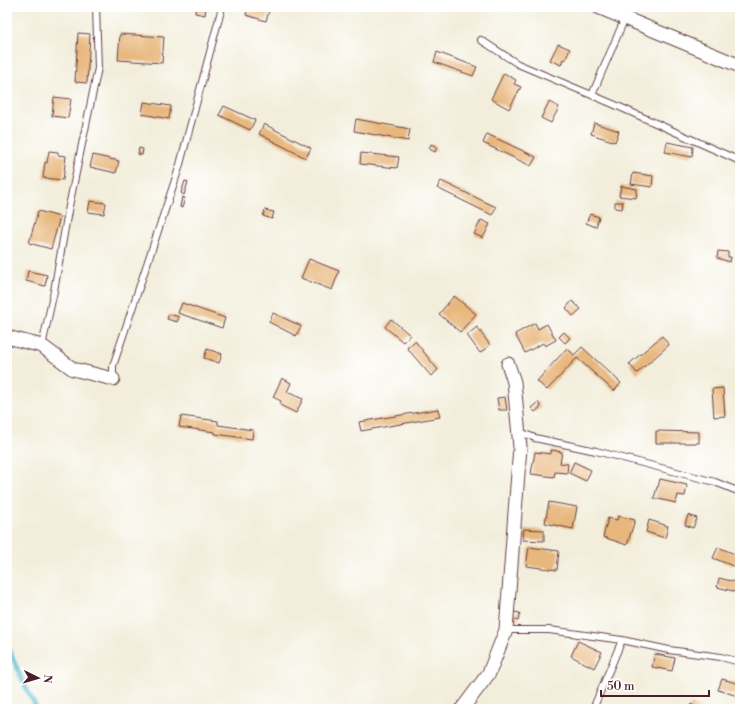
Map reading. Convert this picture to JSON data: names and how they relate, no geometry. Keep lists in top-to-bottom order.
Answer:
{
  "scale_bar": "50 m",
  "north": "right"
}
